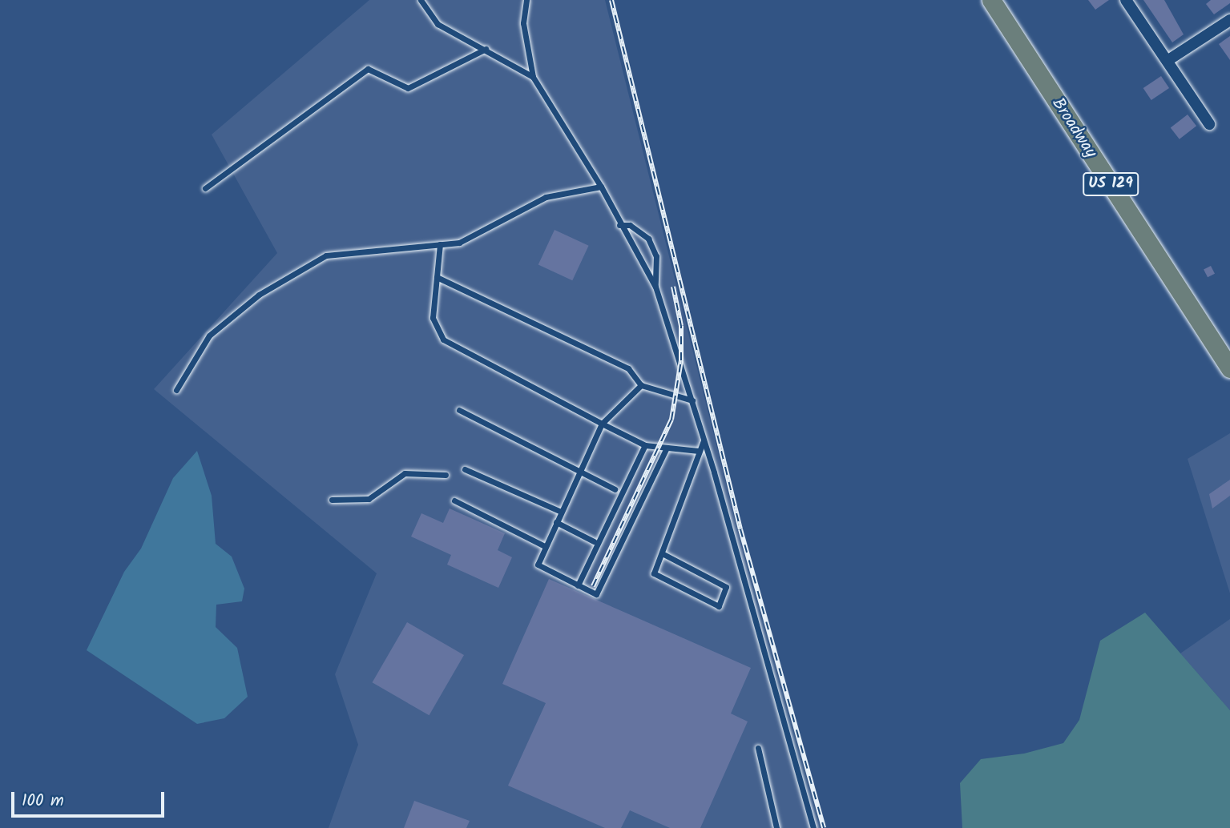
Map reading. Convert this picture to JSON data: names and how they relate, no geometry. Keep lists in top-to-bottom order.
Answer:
{
  "streets": {
    "main road": ["Broadway", "US 129"]
  },
  "scale_bar": "100 m"
}
